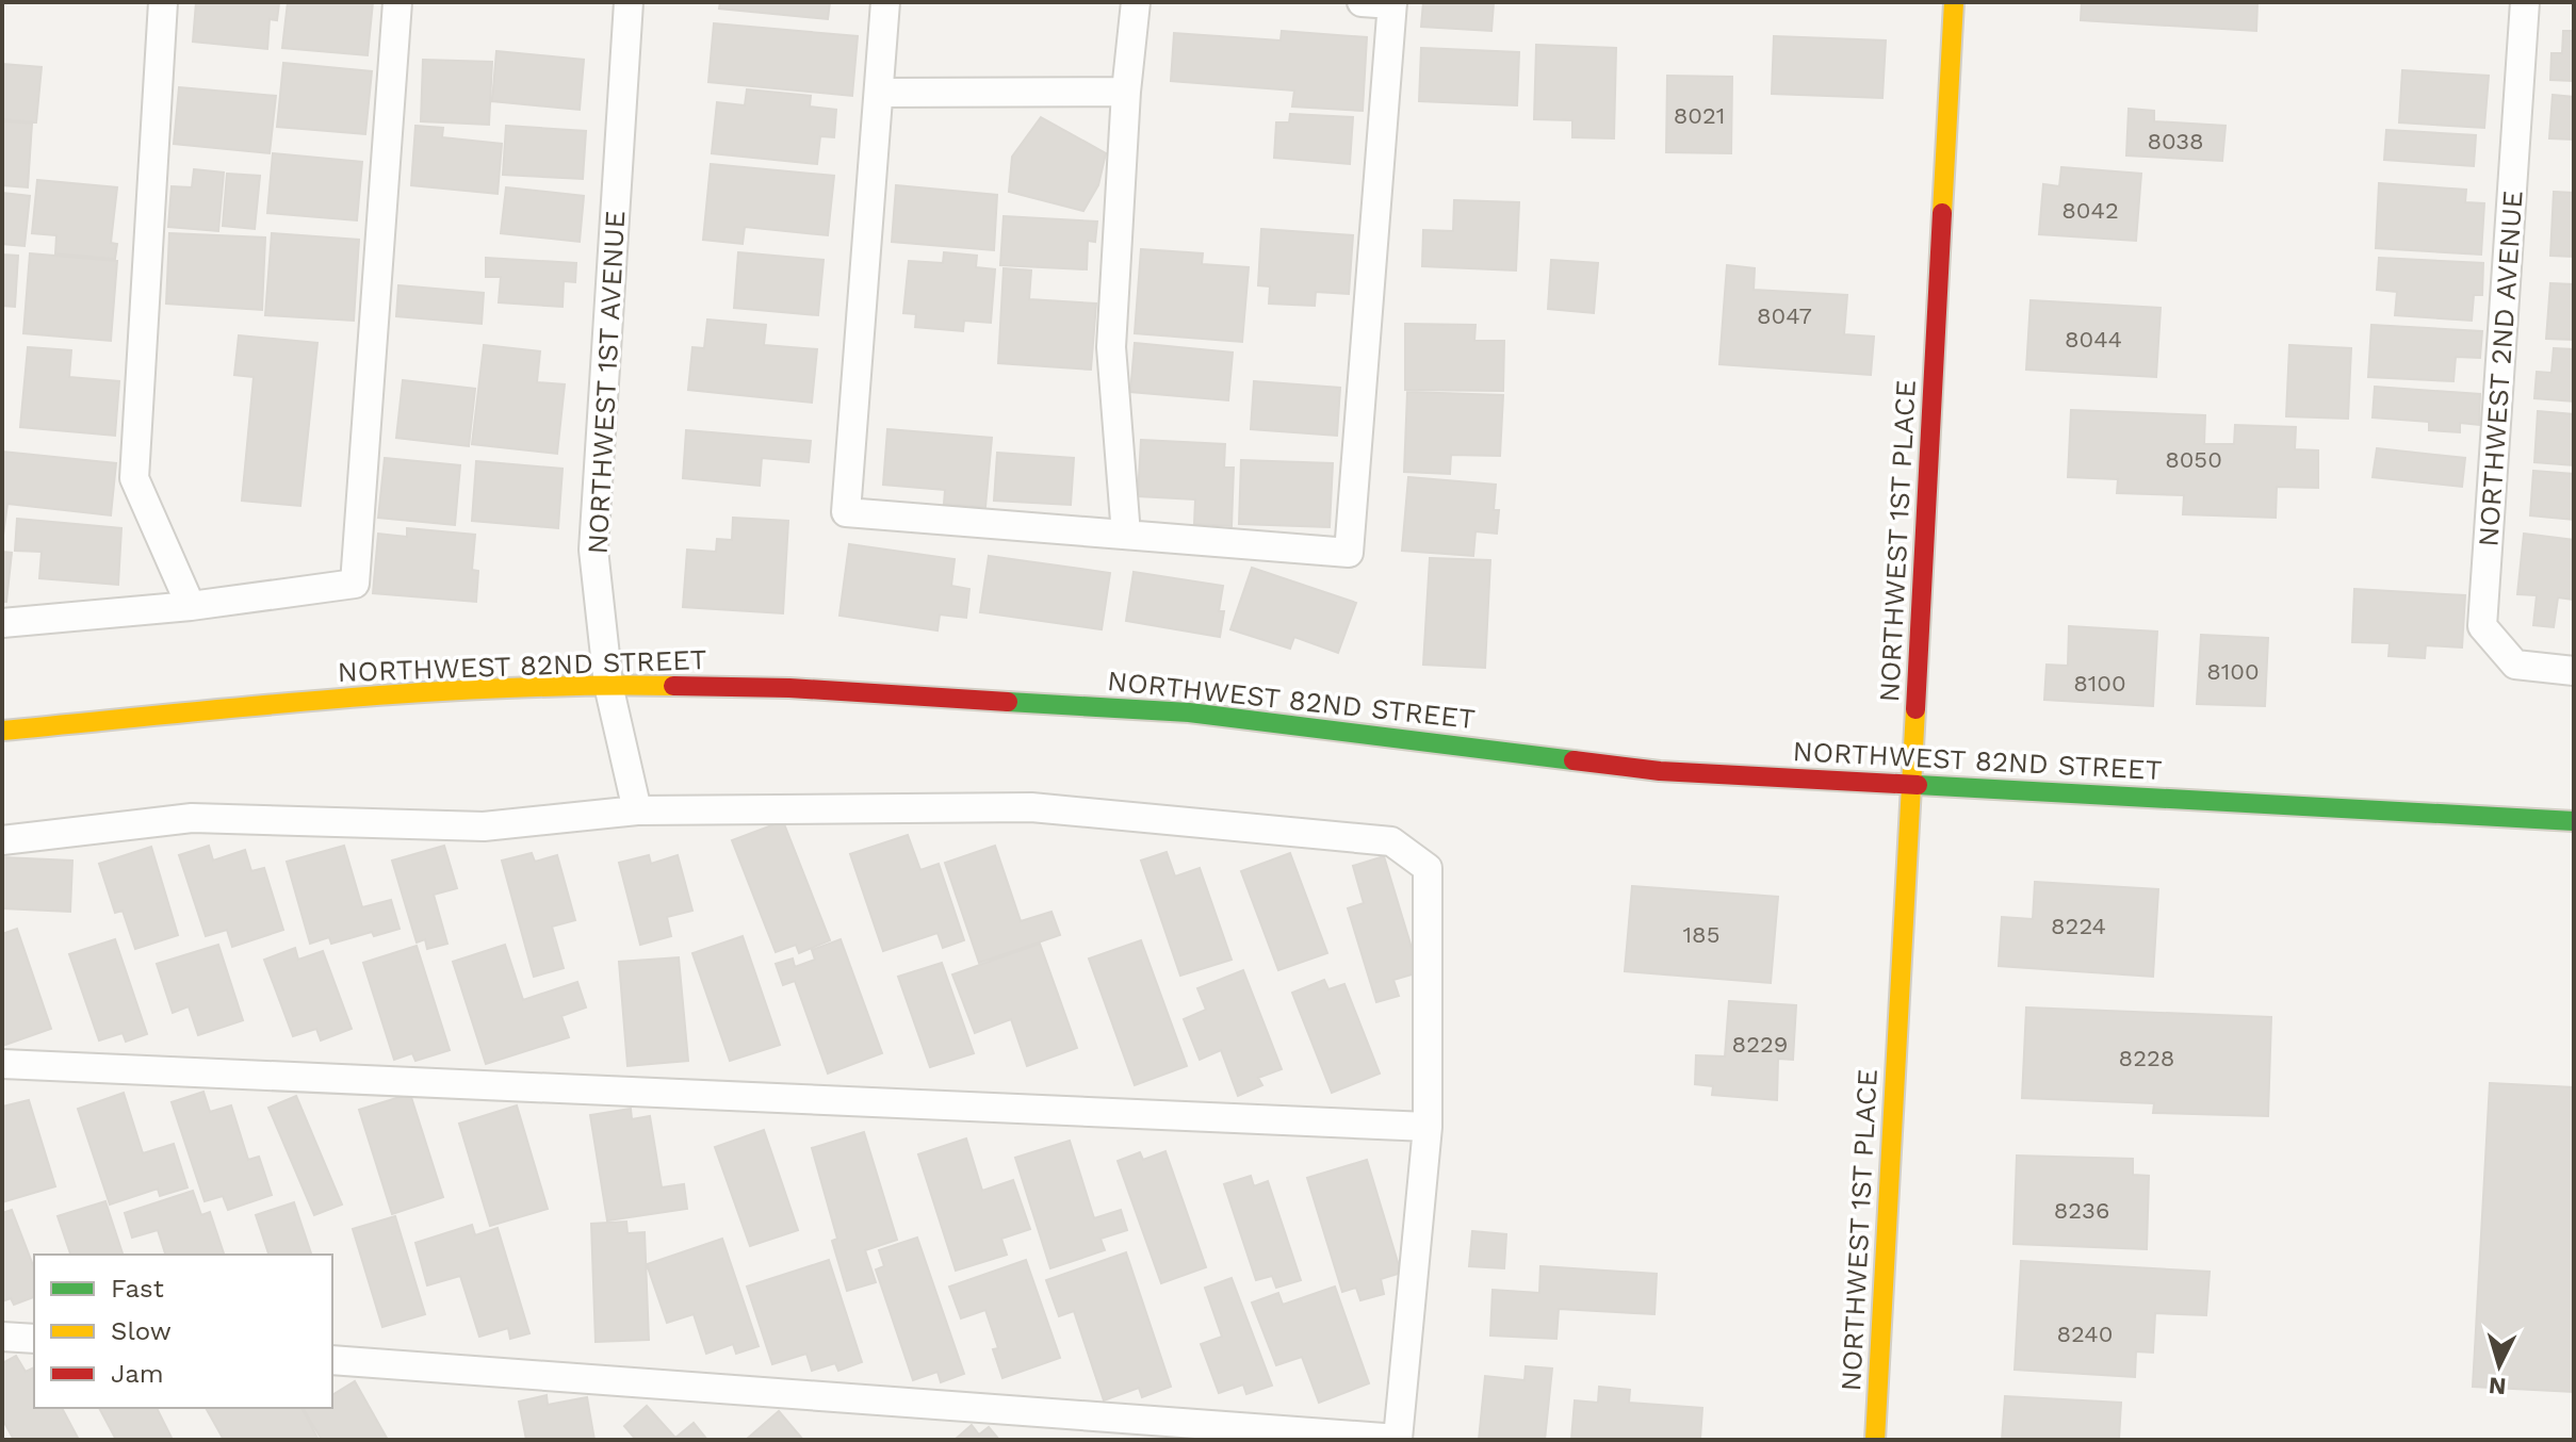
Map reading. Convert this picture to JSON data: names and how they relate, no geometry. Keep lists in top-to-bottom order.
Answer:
{
  "streets": {
    "main road": ["NORTHWEST 1ST PLACE", "NORTHWEST 82ND STREET"],
    "lane": ["NORTHWEST 2ND AVENUE", "NORTHWEST 1ST AVENUE"]
  },
  "crossings": [
    ["NORTHWEST 1ST AVENUE", "NORTHWEST 82ND STREET"],
    ["NORTHWEST 1ST PLACE", "NORTHWEST 82ND STREET"]
  ],
  "house_numbers": [
    "8021",
    "8038",
    "8042",
    "8047",
    "8044",
    "8050",
    "8100",
    "8100",
    "8224",
    "185",
    "8229",
    "8228",
    "8236",
    "8240"
  ],
  "legend": ["Fast", "Slow", "Jam"],
  "north": "bottom"
}
